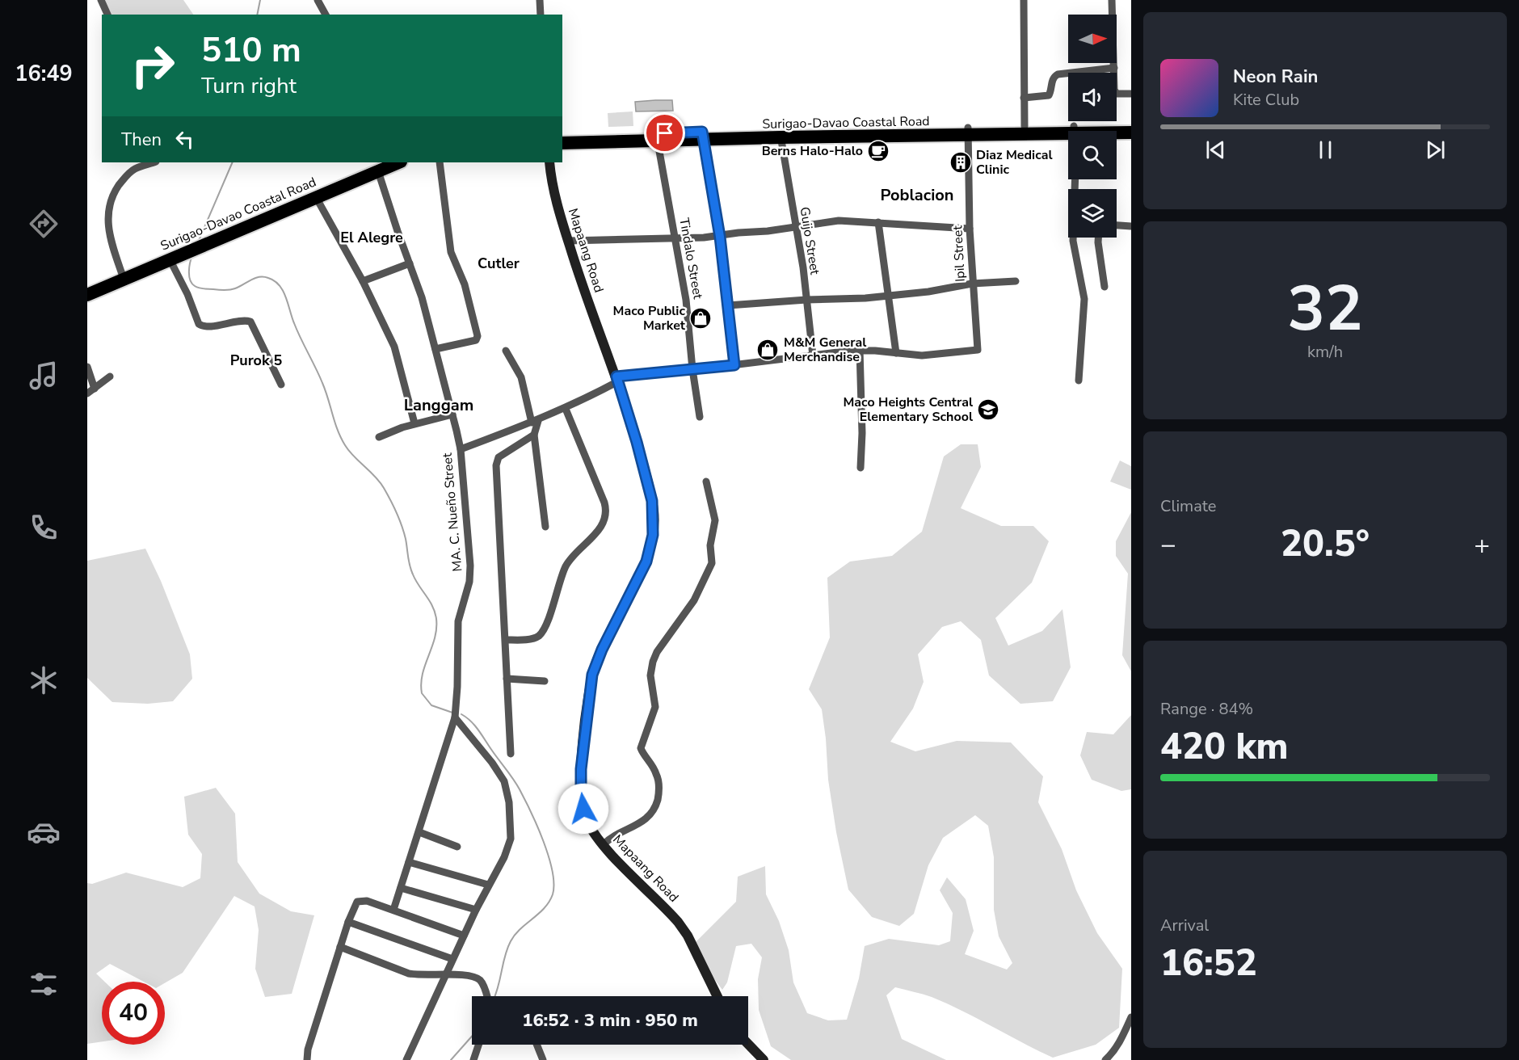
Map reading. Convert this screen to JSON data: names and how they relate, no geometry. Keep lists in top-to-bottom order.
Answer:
{
  "streets": {
    "highway": ["Surigao-Davao Coastal Road"],
    "street": [
      "Guijo Street",
      "Mapaang Road",
      "Ipil Street",
      "Tindalo Street",
      "MA. C. Nueño Street"
    ]
  },
  "crossings": [
    ["Surigao-Davao Coastal Road", "Guijo Street"],
    ["Surigao-Davao Coastal Road", "Ipil Street"],
    ["Surigao-Davao Coastal Road", "Tindalo Street"],
    ["Surigao-Davao Coastal Road", "MA. C. Nueño Street"]
  ],
  "districts": [
    "Poblacion",
    "El Alegre",
    "Cutler",
    "Purok 5",
    "Langgam"
  ],
  "places": {
    "cafe": ["Berns Halo-Halo"],
    "building": ["Diaz Medical Clinic"],
    "shop": ["Maco Public Market", "M&M General Merchandise"],
    "school or university": ["Maco Heights Central Elementary School"]
  },
  "north": "right",
  "page": {
    "tabs": "16:49",
    "turn": ["510 m", "Turn right"],
    "song": ["Neon Rain", "Kite Club"],
    "then": "Then",
    "tile": [
      ["32", "km/h"],
      "Climate",
      ["Range · 84%", "420 km"],
      ["Arrival", "16:52"]
    ],
    "heat": ["−", "20.5°", "+"],
    "limit": "40",
    "trip": "16:52 · 3 min · 950 m"
  }
}
